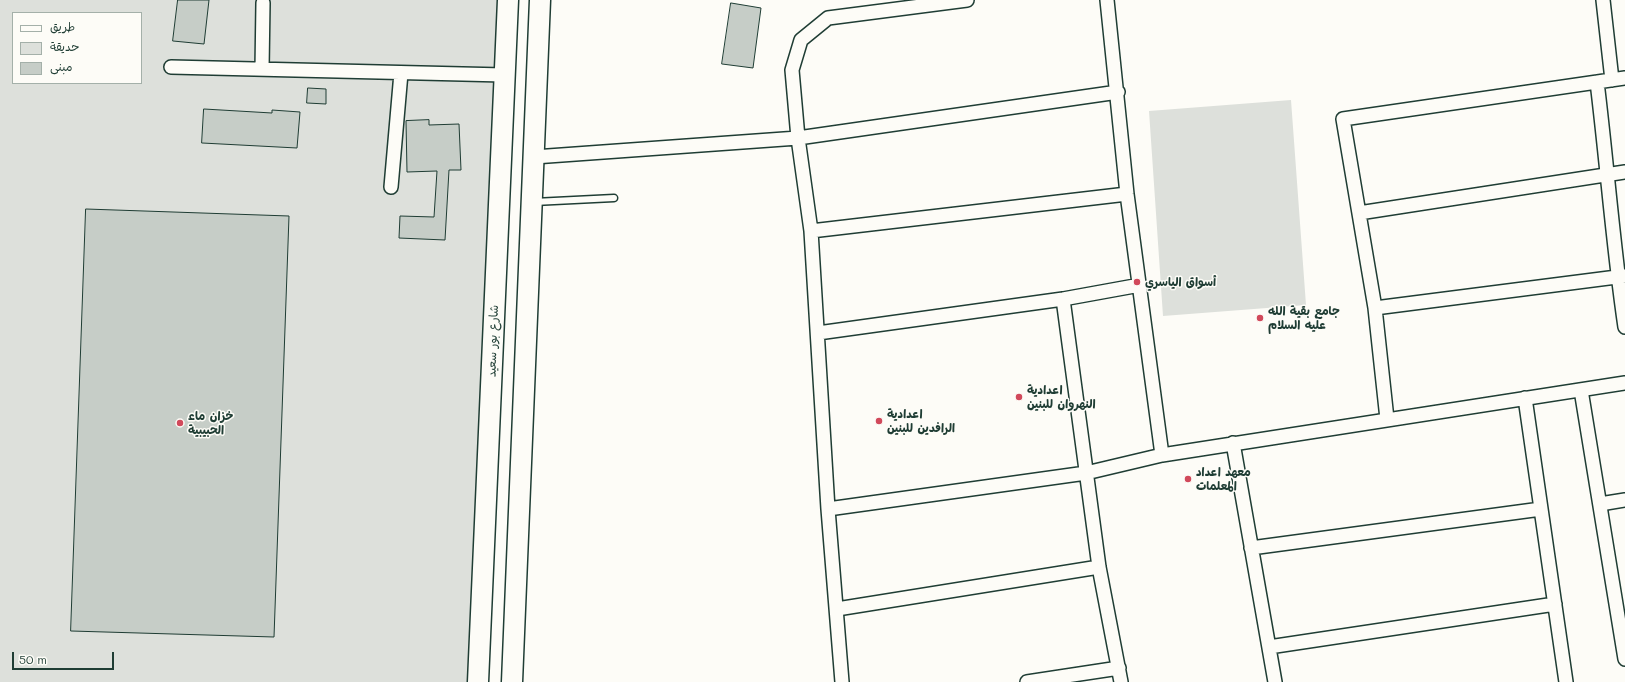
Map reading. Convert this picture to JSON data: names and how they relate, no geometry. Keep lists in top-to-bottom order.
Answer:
{
  "streets": {
    "main road": ["شارع بور سعيد"]
  },
  "places": [
    "أسواق الياسري",
    "جامع بقية الله عليه السلام",
    "اعدادية النهروان للبنين",
    "اعدادية الرافدين للبنين",
    "خزان ماء الحبيبية",
    "معهد اعداد المعلمات"
  ],
  "legend": ["طريق", "حديقة", "مبنى"],
  "scale_bar": "50 m"
}
